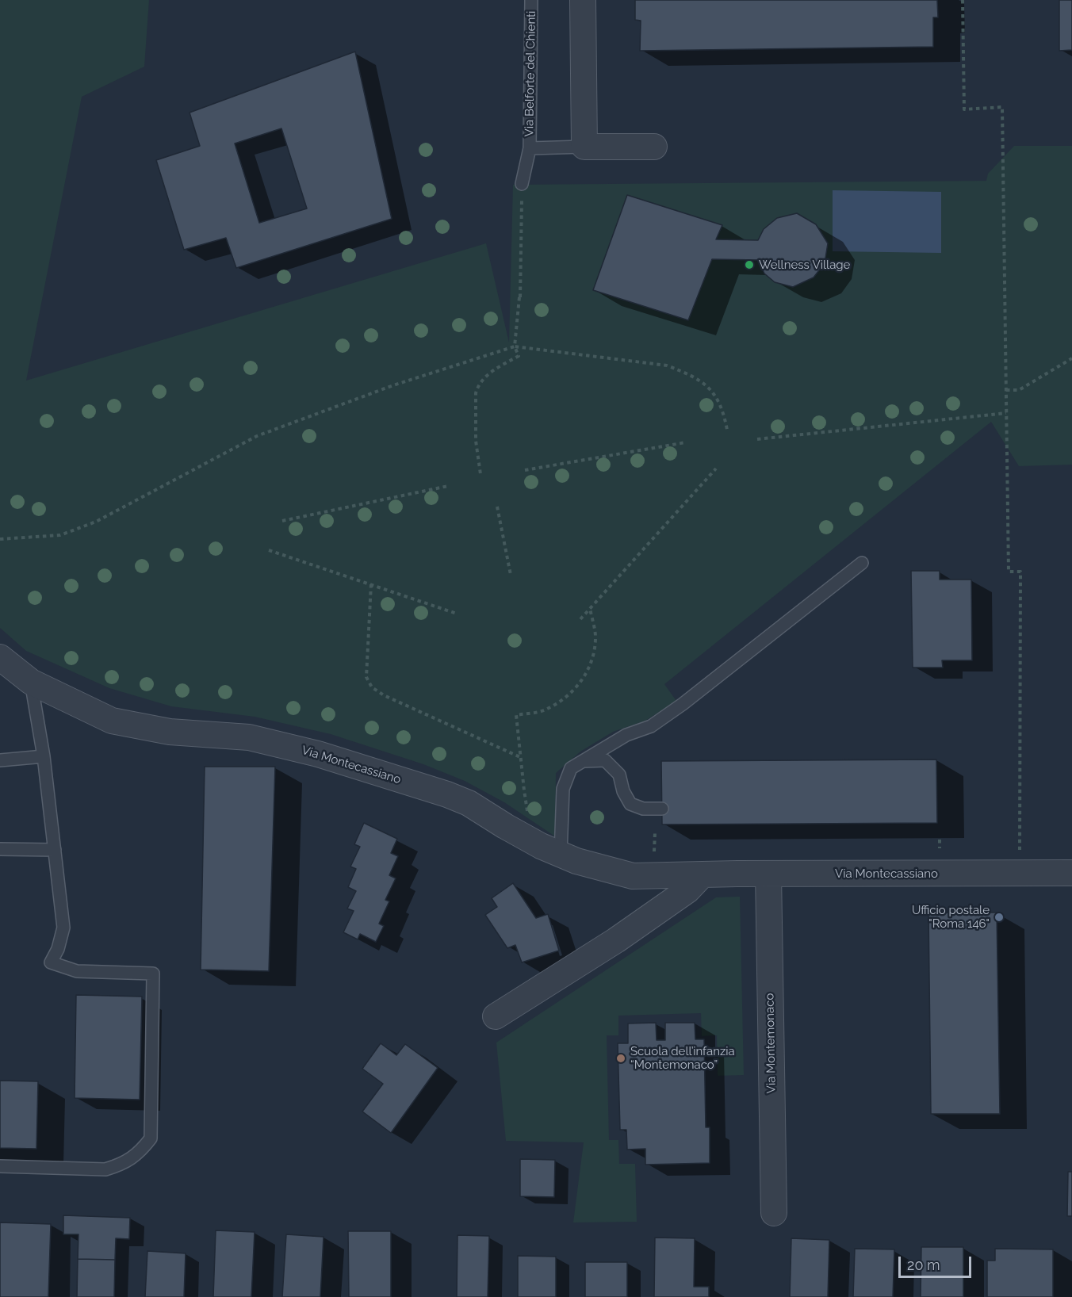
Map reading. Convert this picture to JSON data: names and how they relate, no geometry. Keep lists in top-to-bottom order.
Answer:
{
  "streets": {
    "street": ["Via Belforte del Chienti", "Via Montecassiano", "Via Montemonaco"]
  },
  "crossings": [
    ["Via Montecassiano", "Via Montemonaco"]
  ],
  "places": ["Wellness Village", "Ufficio postale \"Roma 146\"", "Scuola dell’infanzia “Montemonaco”"],
  "scale_bar": "20 m"
}
